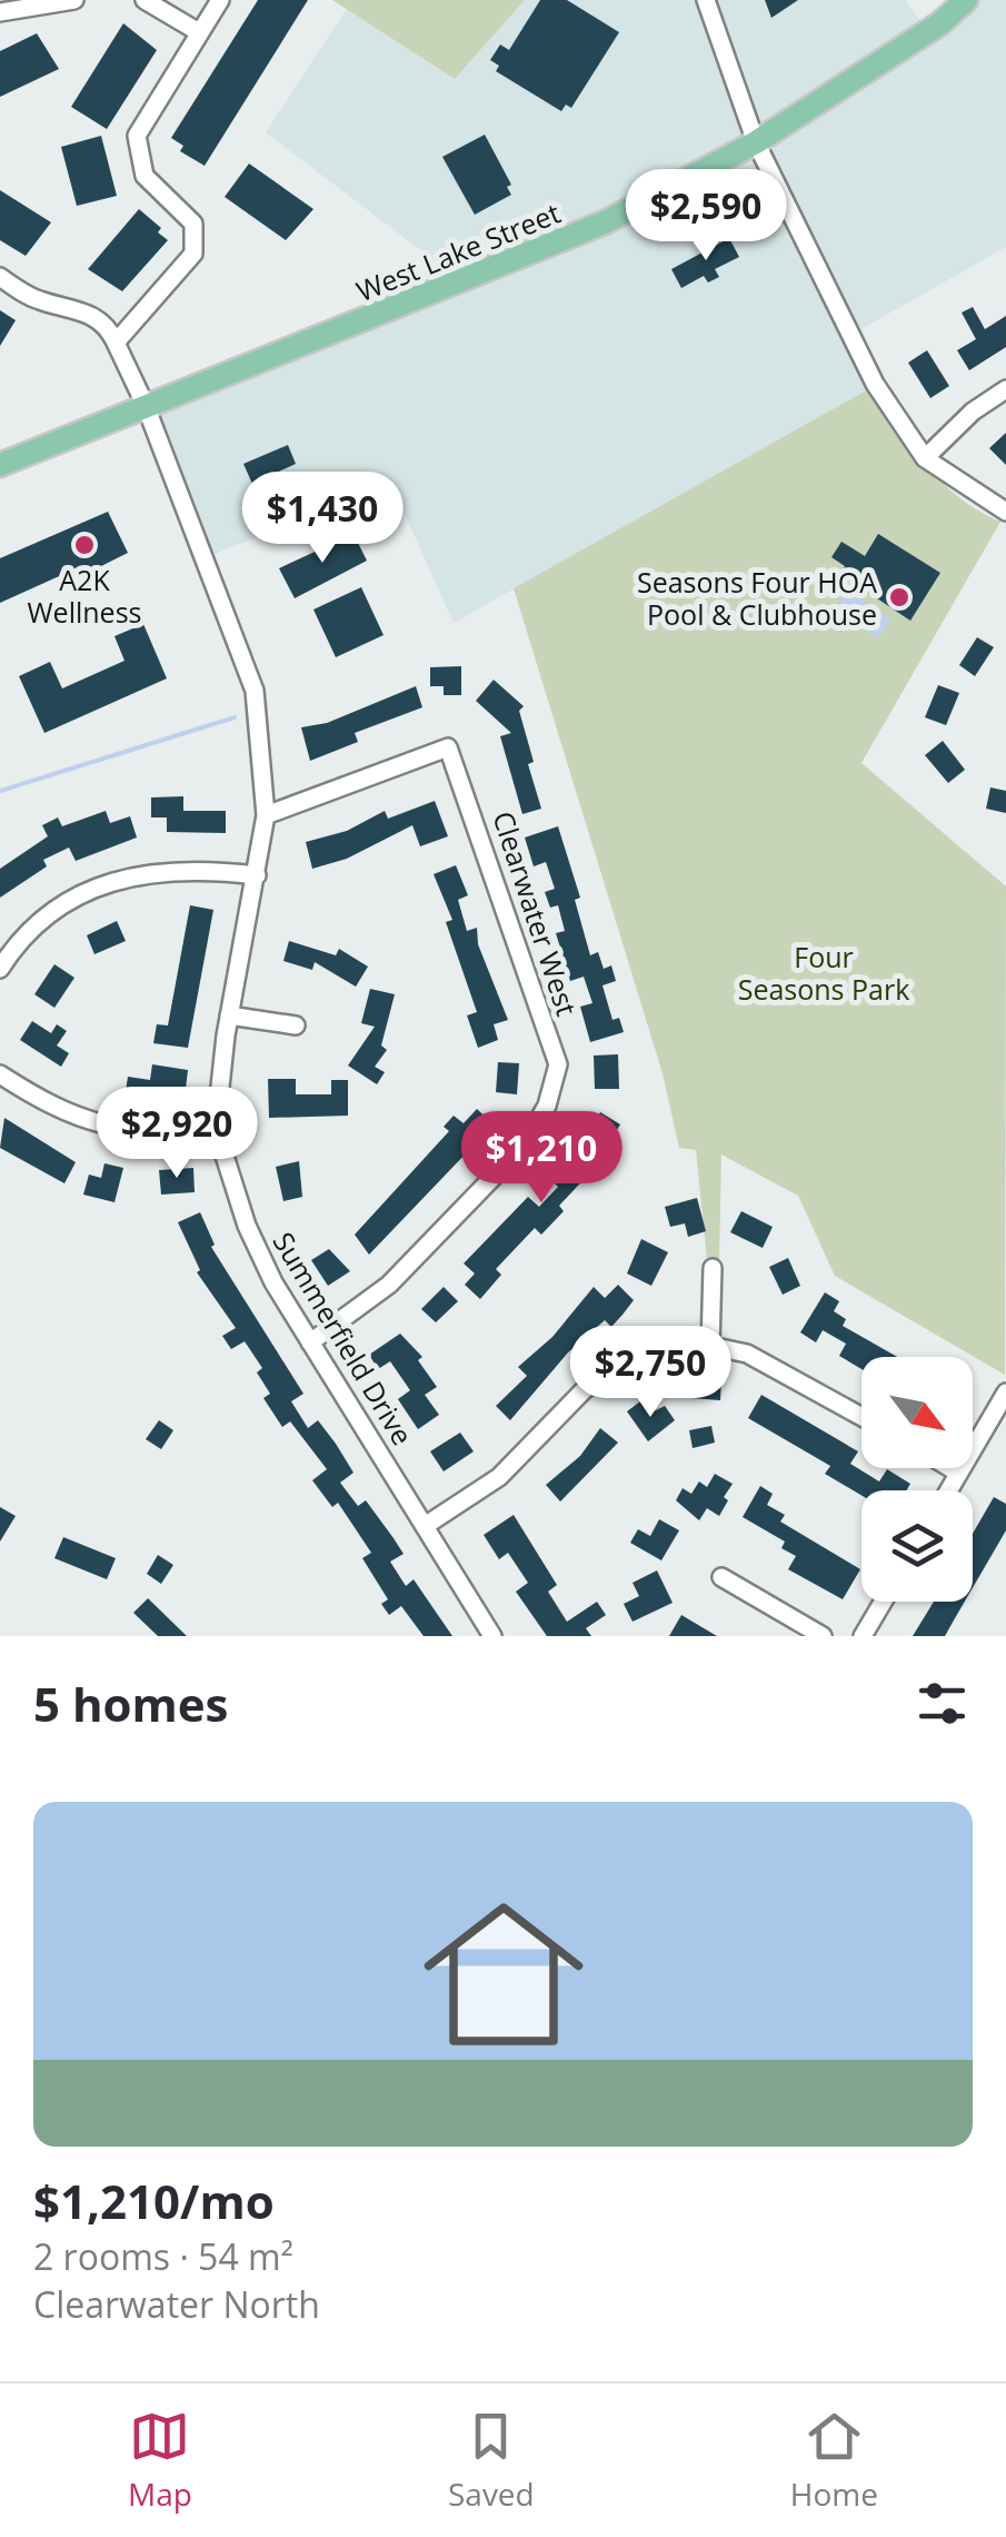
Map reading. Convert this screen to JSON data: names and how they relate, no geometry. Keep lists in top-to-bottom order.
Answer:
{
  "streets": {
    "main road": ["West Lake Street"],
    "street": ["Clearwater West", "Summerfield Drive"]
  },
  "crossings": [
    ["West Lake Street", "Summerfield Drive"],
    ["Clearwater West", "Summerfield Drive"]
  ],
  "parks": ["Four Seasons Park"],
  "places": ["A2K Wellness", "Seasons Four HOA Pool & Clubhouse"],
  "north": "bottom right",
  "page": {
    "price": [
      "$2,590",
      "$1,430",
      "$2,920",
      "$1,210",
      "$2,750"
    ],
    "heading": "5 homes",
    "list": [
      {
        "name": "$1,210/mo",
        "note": "2 rooms · 54 m² · Clearwater North"
      }
    ],
    "tabs": ["Map", "Saved", "Home"]
  }
}
